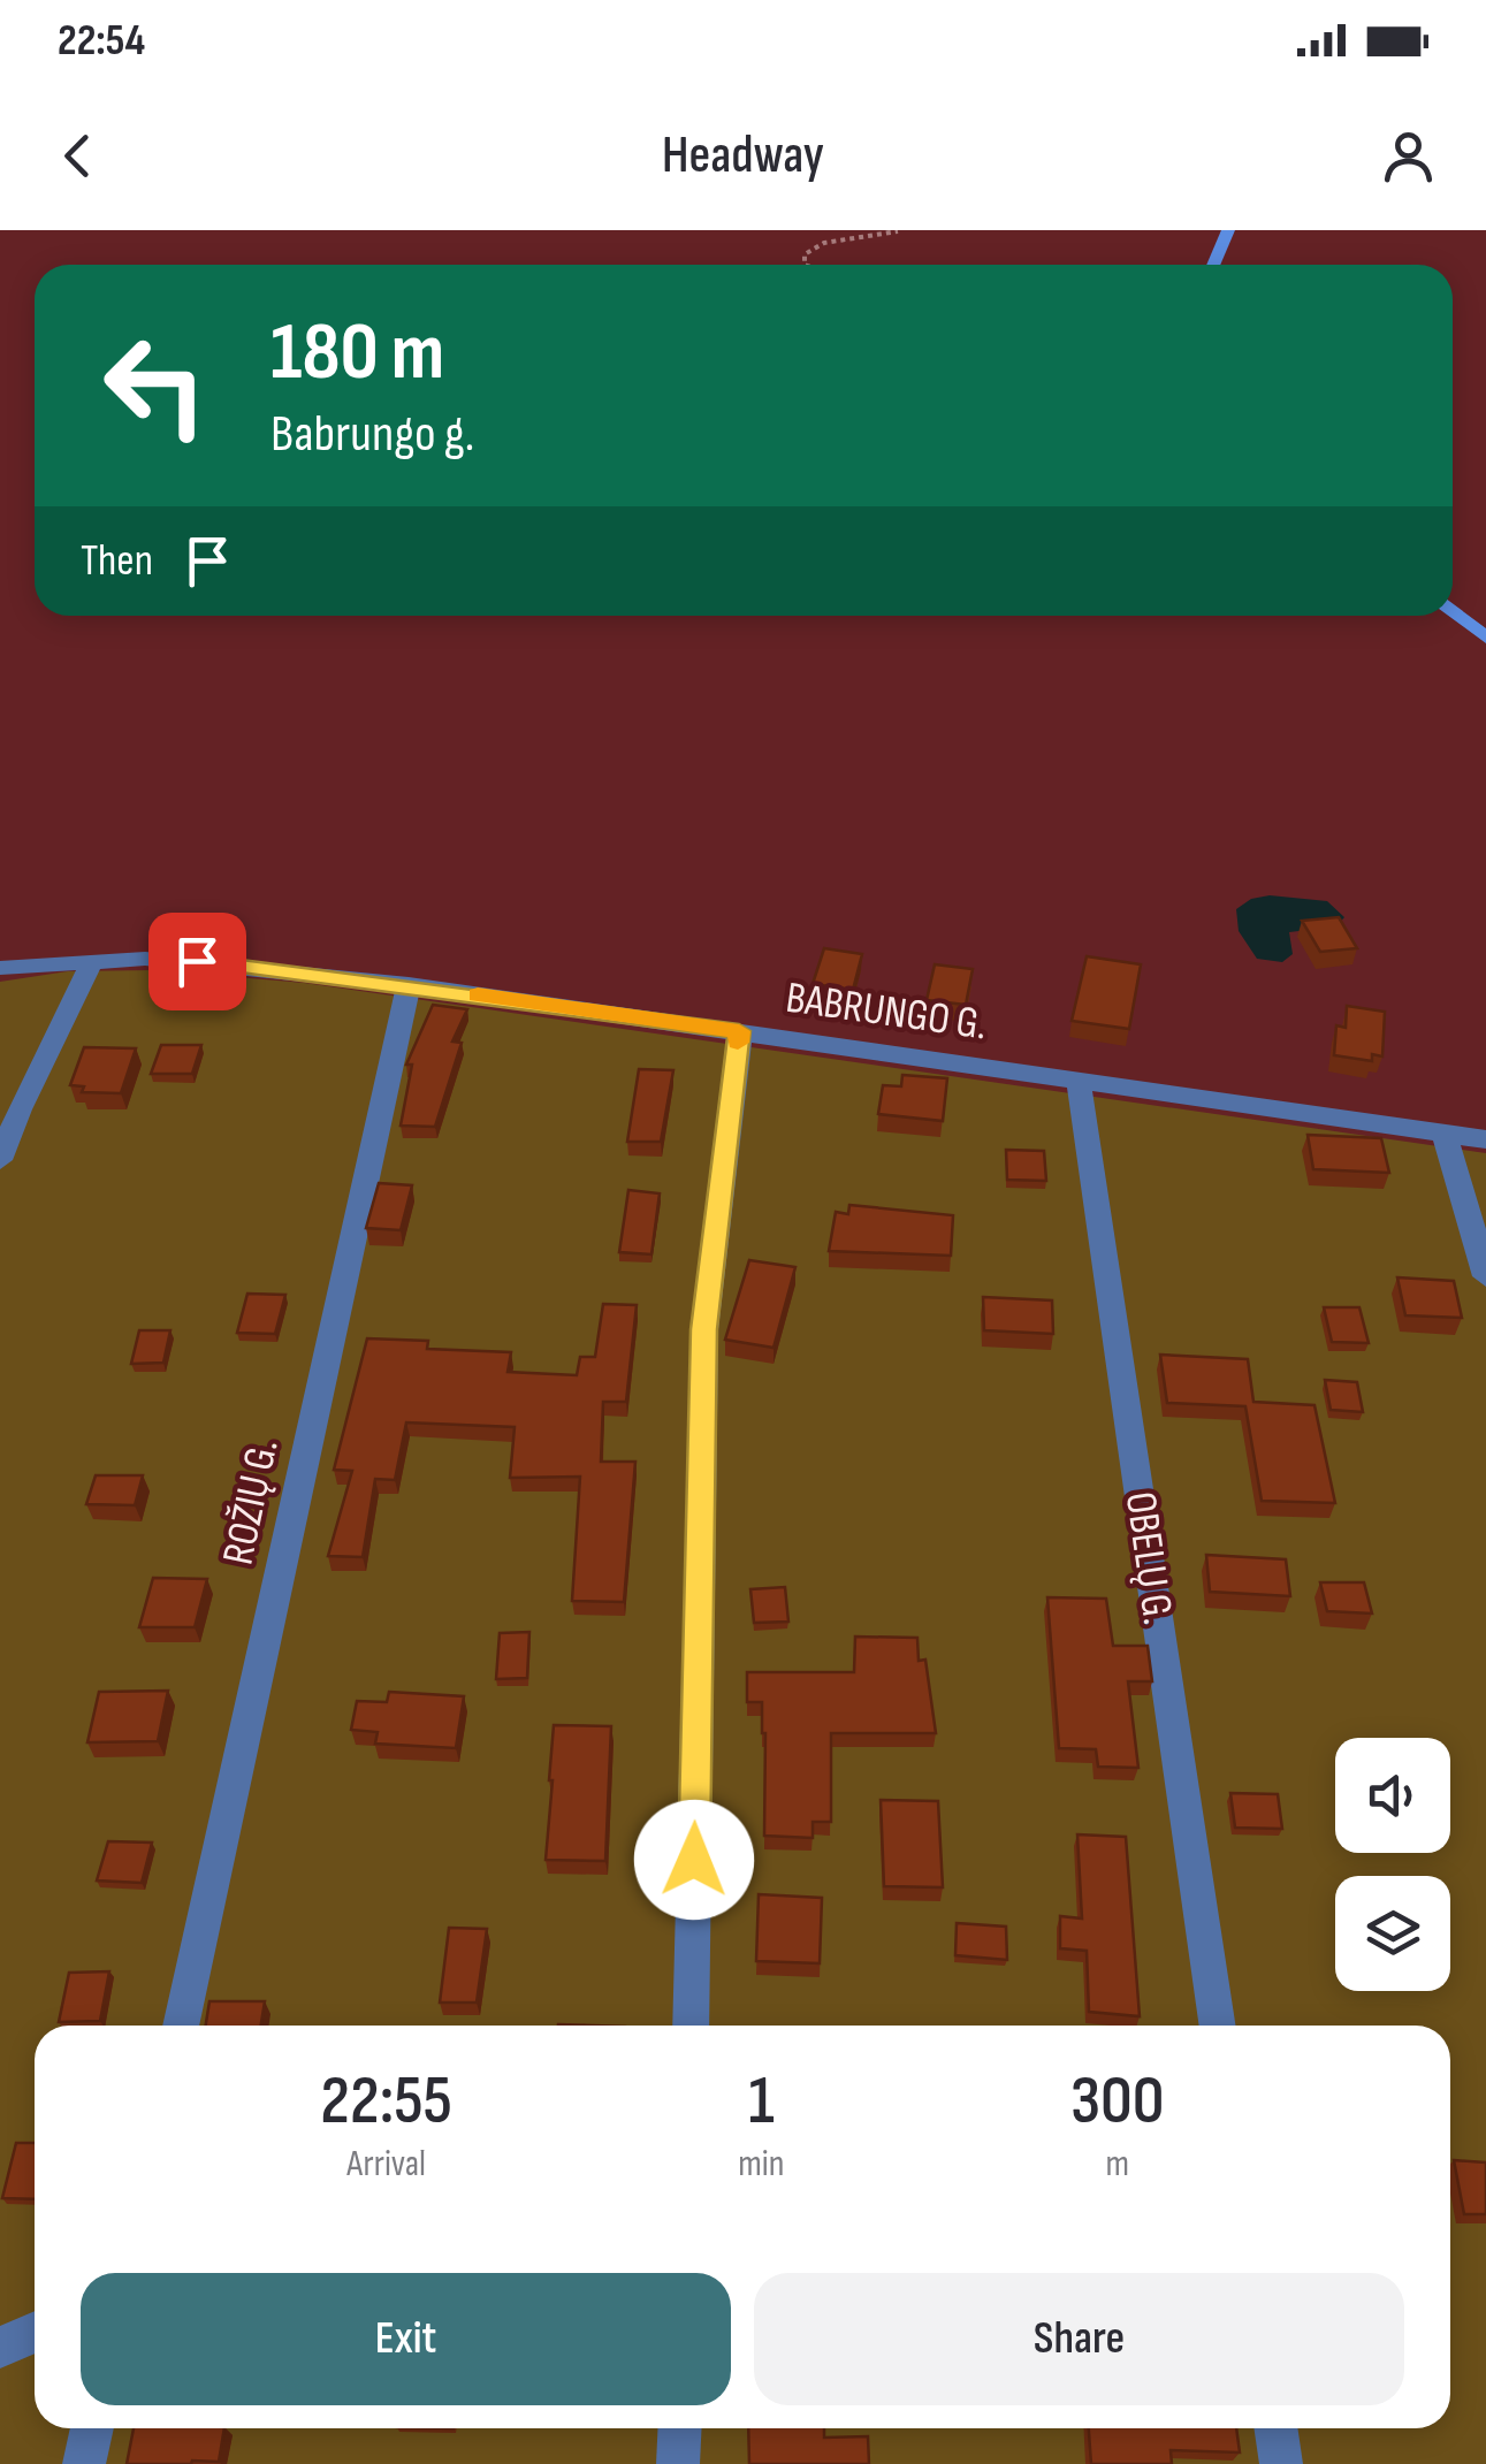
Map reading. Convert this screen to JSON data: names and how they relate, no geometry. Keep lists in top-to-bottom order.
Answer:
{
  "streets": {
    "street": ["BABRUNGO G.", "ROŽIŲ G.", "OBELŲ G."]
  },
  "crossings": [
    ["BABRUNGO G.", "ROŽIŲ G."],
    ["BABRUNGO G.", "OBELŲ G."]
  ],
  "page": {
    "status": "22:54",
    "header": "Headway",
    "turn": ["180 m", "Babrungo g."],
    "then": "Then",
    "eta": [
      "22:55",
      "Arrival",
      "1",
      "min",
      "300",
      "m"
    ],
    "buttons": ["Exit", "Share"]
  }
}
